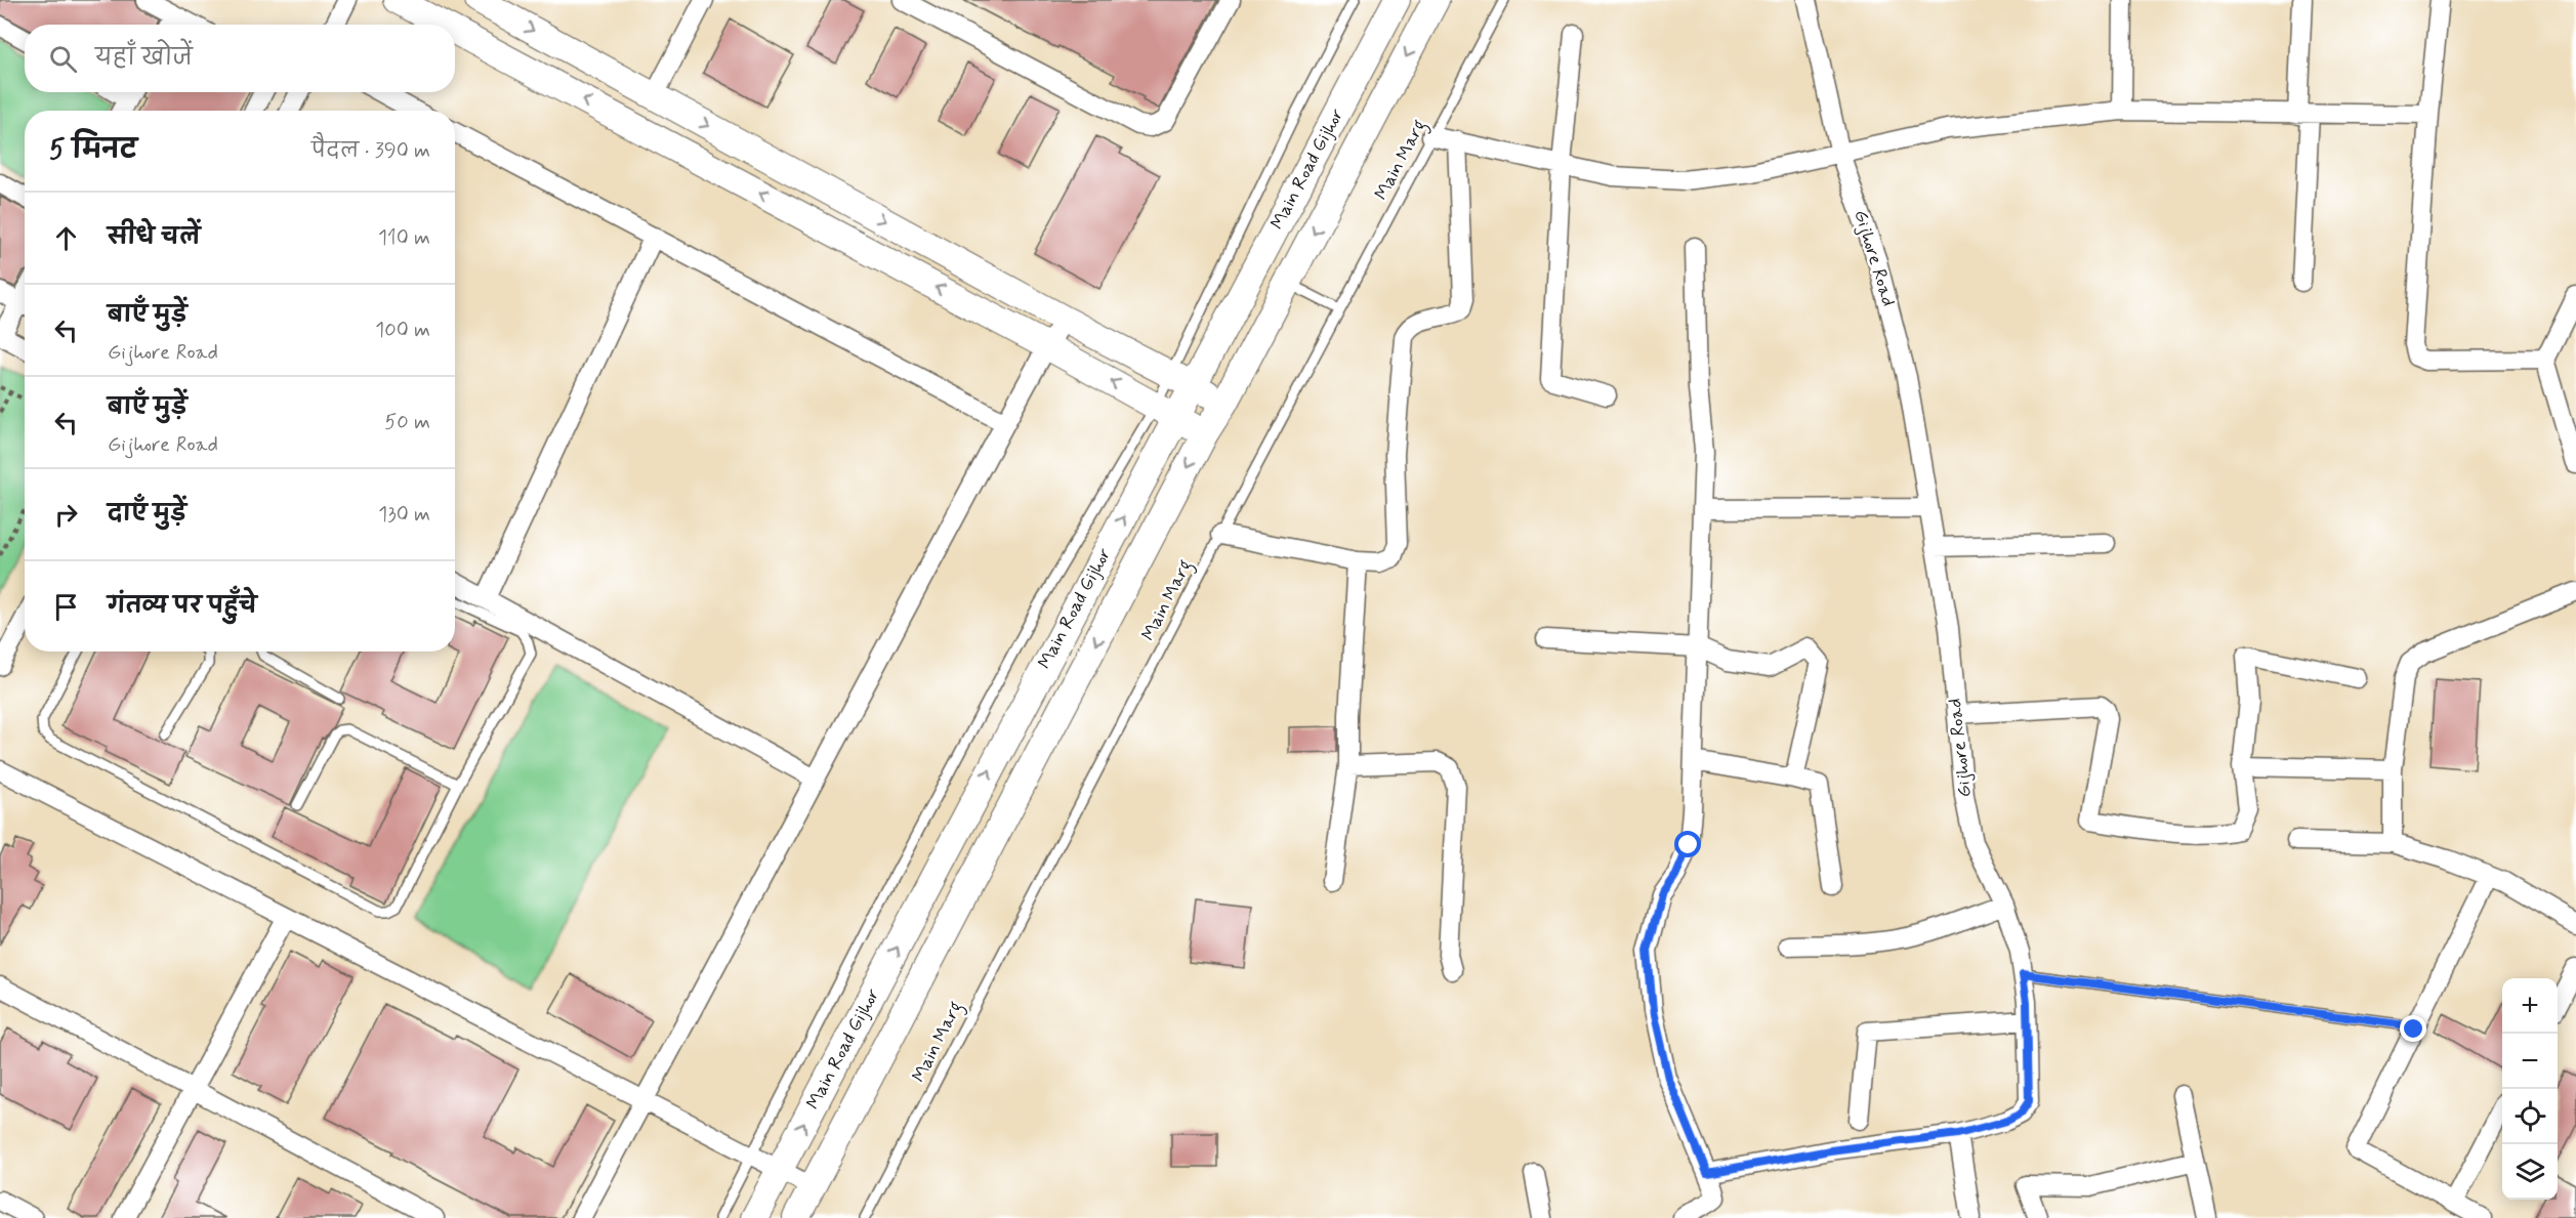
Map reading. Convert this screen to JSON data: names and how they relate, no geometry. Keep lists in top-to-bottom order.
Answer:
{
  "streets": {
    "street": ["Main Road Gijhor", "Gijhore Road"],
    "lane": ["Main Marg"]
  },
  "page": {
    "search": "यहाँ खोजें",
    "heading": ["5 मिनट", "पैदल · 390 m"],
    "list": [
      ["सीधे चलें", "110 m"],
      ["बाएँ मुड़ें", "Gijhore Road", "100 m"],
      ["बाएँ मुड़ें", "Gijhore Road", "50 m"],
      ["दाएँ मुड़ें", "130 m"],
      "गंतव्य पर पहुँचे"
    ],
    "map_buttons": ["+", "−"]
  }
}
